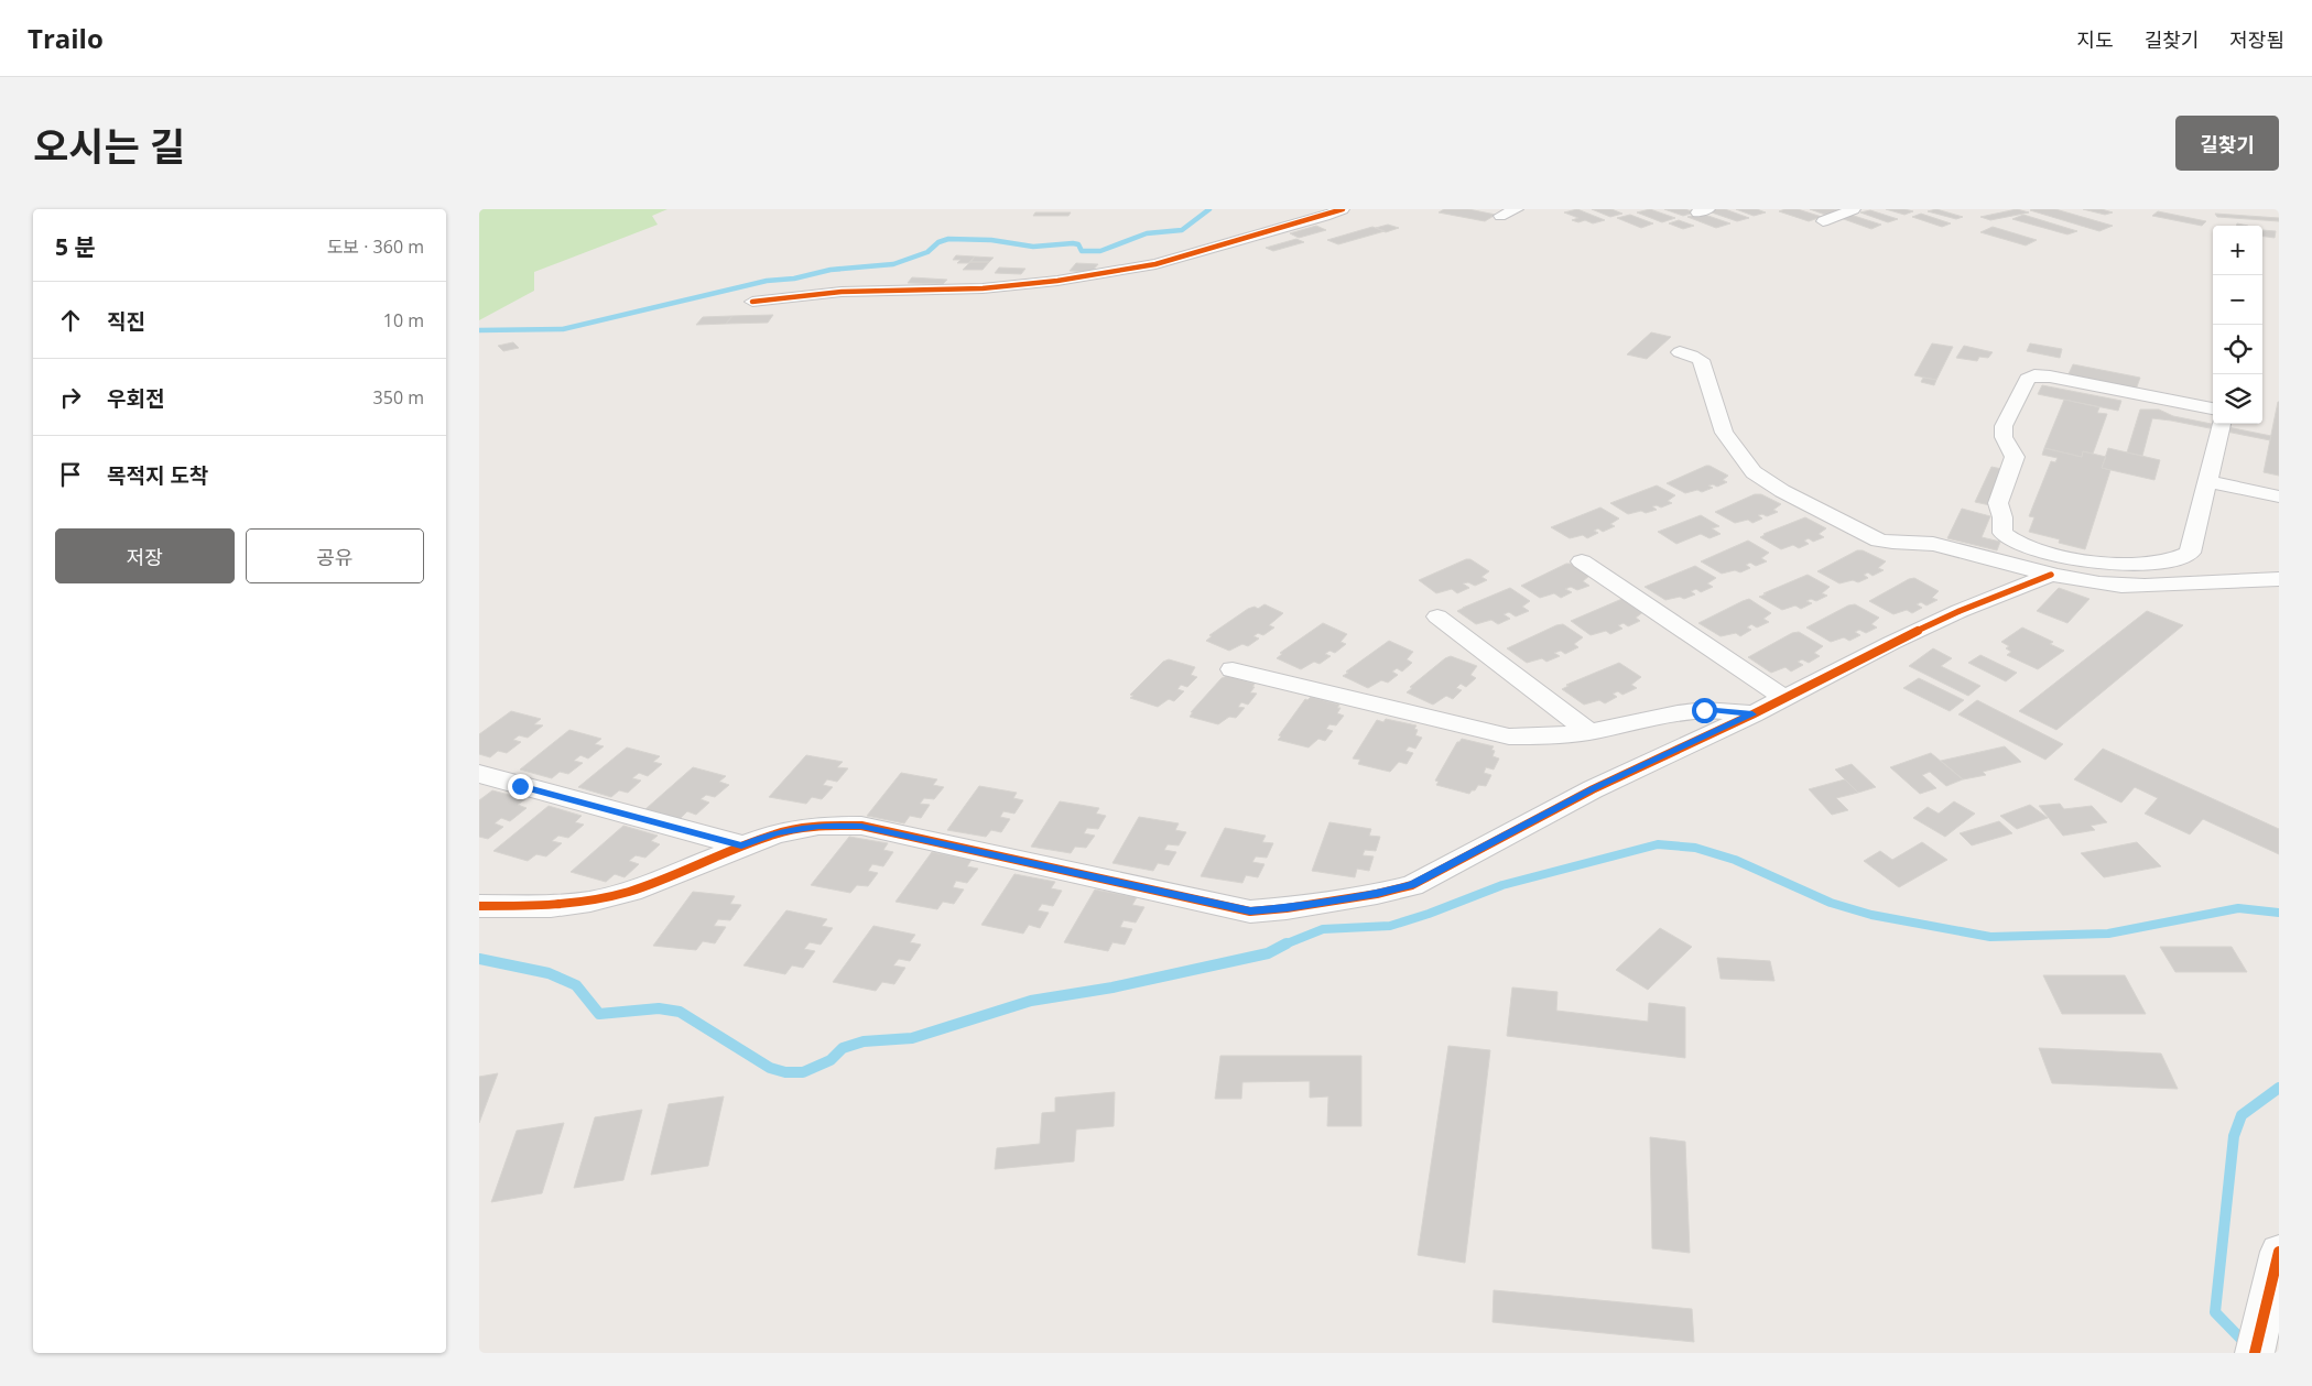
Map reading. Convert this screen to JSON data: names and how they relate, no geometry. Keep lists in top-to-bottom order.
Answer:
{
  "page": {
    "header": "Trailo",
    "nav": ["지도", "길찾기", "저장됨"],
    "title": "오시는 길",
    "buttons": [
      "길찾기",
      ["저장", "공유"]
    ],
    "heading": ["5 분", "도보 · 360 m"],
    "map_buttons": ["+", "−"],
    "list": [
      ["직진", "10 m"],
      ["우회전", "350 m"],
      "목적지 도착"
    ]
  }
}
